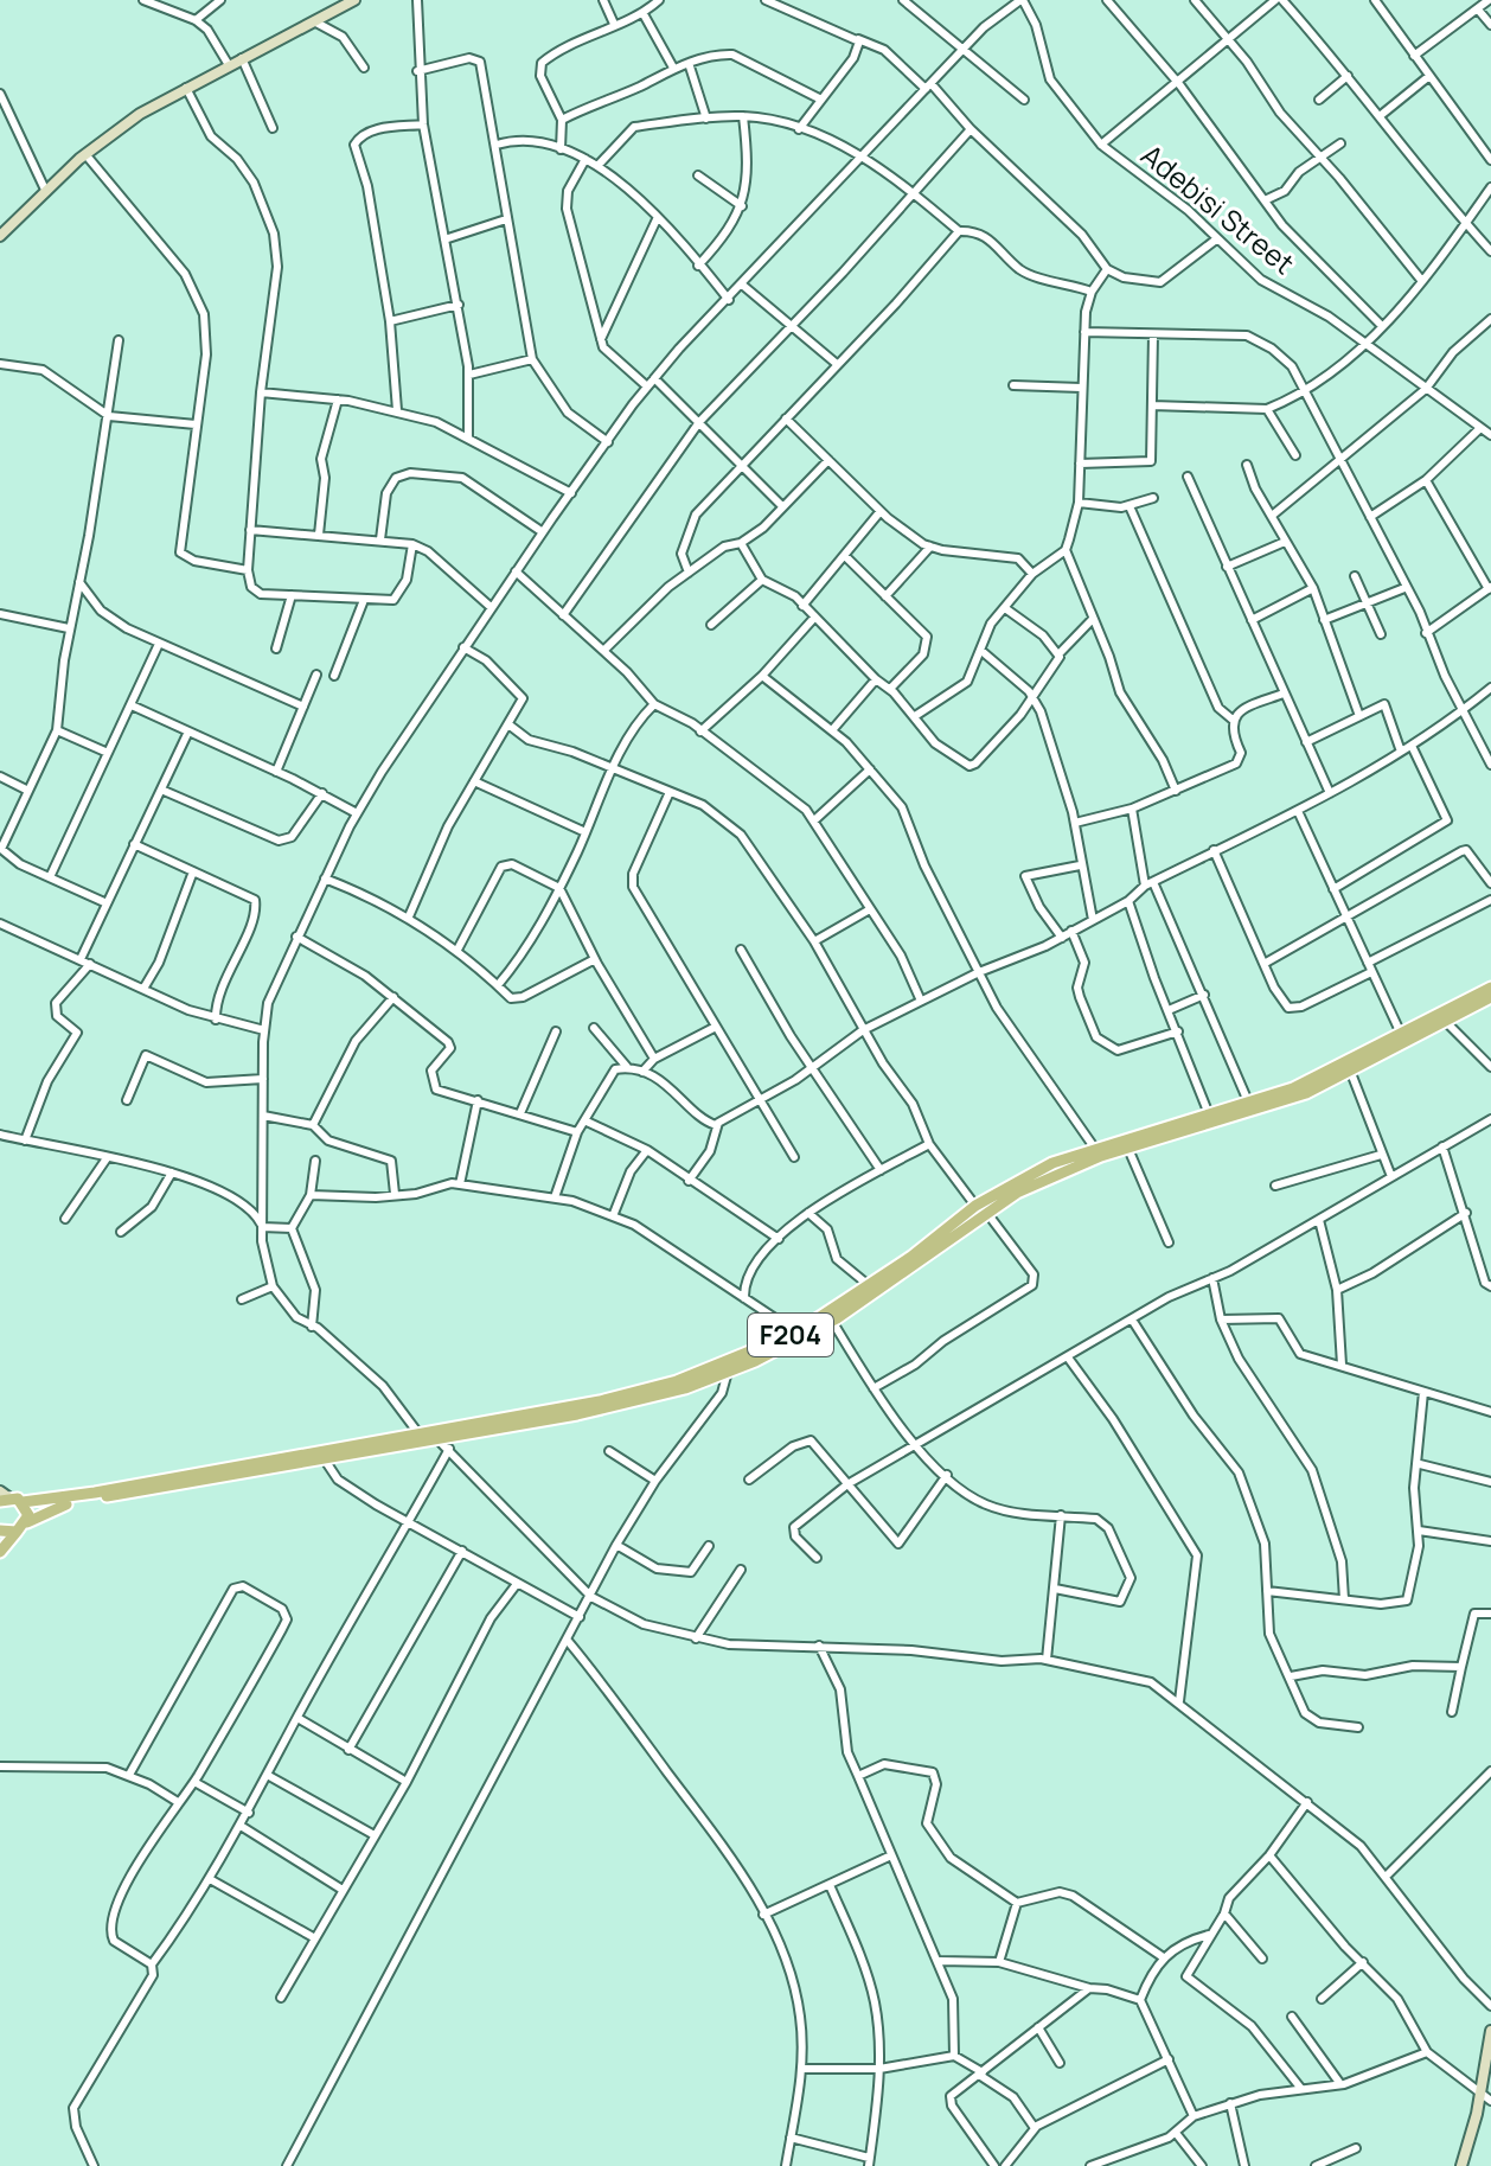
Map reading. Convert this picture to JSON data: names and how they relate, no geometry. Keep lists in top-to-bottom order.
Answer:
{
  "streets": {
    "main road": ["F204"],
    "street": ["Adebisi Street"]
  }
}
